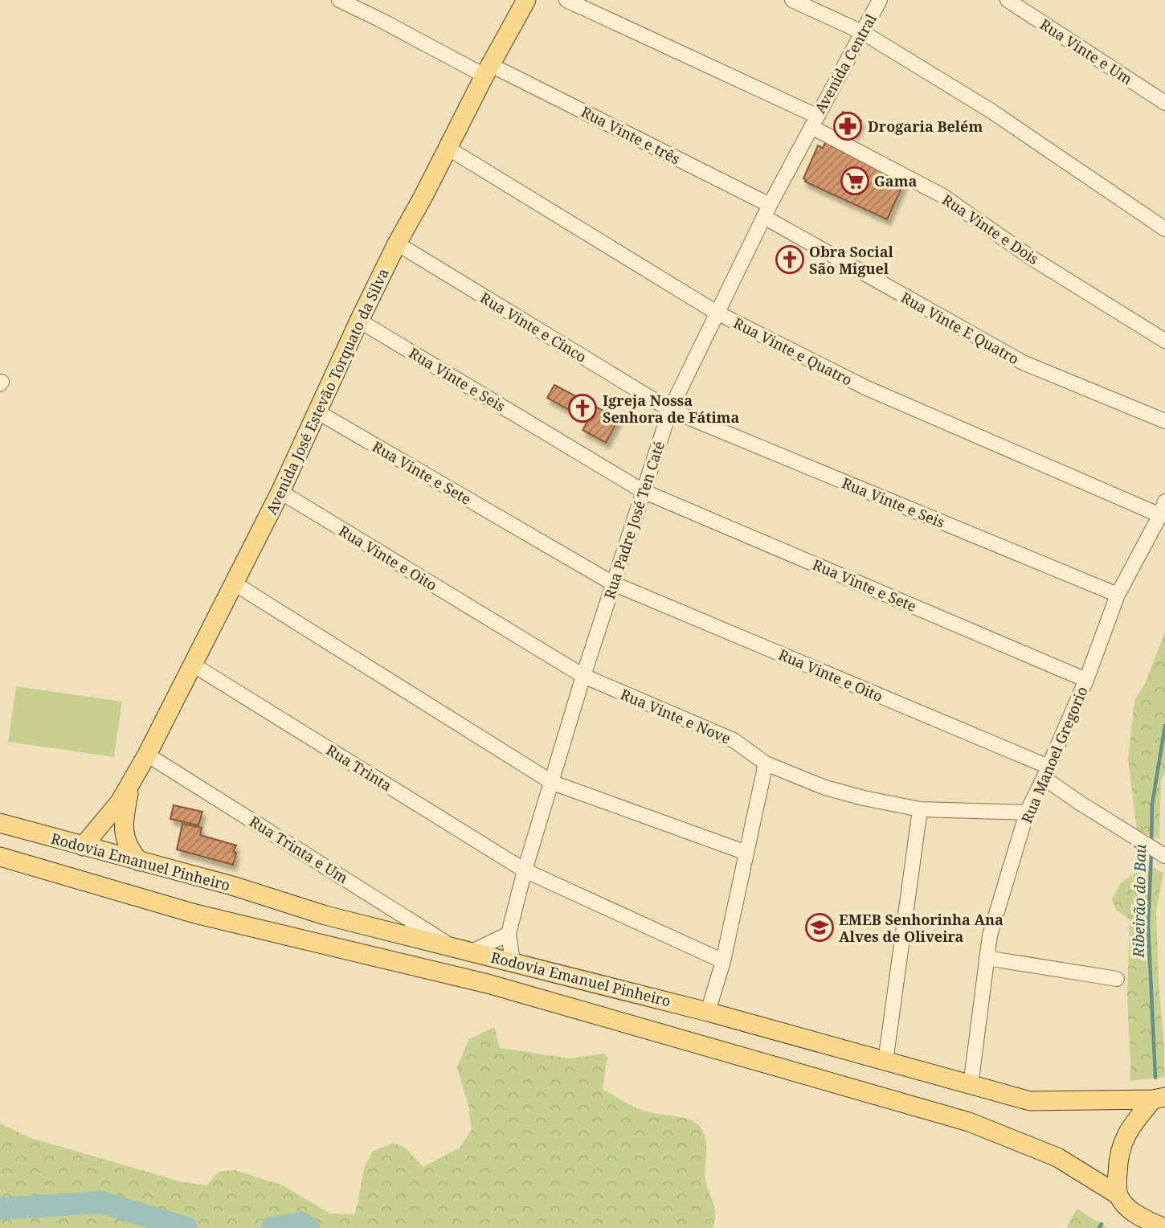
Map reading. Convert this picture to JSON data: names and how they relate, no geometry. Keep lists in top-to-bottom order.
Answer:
{
  "streets": {
    "main road": ["Avenida José Estevão Torquato da Silva", "Rodovia Emanuel Pinheiro"],
    "street": [
      "Rua Vinte e Um",
      "Avenida Central",
      "Rua Vinte e três",
      "Rua Vinte e Dois",
      "Rua Vinte e Cinco",
      "Rua Vinte E Quatro",
      "Rua Vinte e Quatro",
      "Rua Vinte e Seis",
      "Rua Vinte e Sete",
      "Rua Padre José Ten Caté",
      "Rua Vinte e Oito",
      "Rua Vinte e Nove",
      "Rua Manoel Gregorio",
      "Rua Trinta",
      "Rua Trinta e Um"
    ]
  },
  "crossings": [
    ["Avenida Central", "Rua Vinte e Dois"],
    ["Avenida Central", "Rua Padre José Ten Caté"],
    ["Rua Vinte e três", "Rua Vinte E Quatro"],
    ["Rua Vinte e três", "Avenida José Estevão Torquato da Silva"],
    ["Rua Vinte e três", "Rua Padre José Ten Caté"],
    ["Rua Vinte e Dois", "Rua Padre José Ten Caté"],
    ["Rua Vinte e Cinco", "Rua Vinte e Seis"],
    ["Rua Vinte e Cinco", "Avenida José Estevão Torquato da Silva"],
    ["Rua Vinte e Cinco", "Rua Padre José Ten Caté"],
    ["Rua Vinte E Quatro", "Rua Padre José Ten Caté"],
    ["Rua Vinte e Quatro", "Avenida José Estevão Torquato da Silva"],
    ["Rua Vinte e Quatro", "Rua Padre José Ten Caté"],
    ["Rua Vinte e Quatro", "Rua Manoel Gregorio"],
    ["Rua Vinte e Seis", "Avenida José Estevão Torquato da Silva"],
    ["Rua Vinte e Seis", "Rua Vinte e Sete"],
    ["Rua Vinte e Seis", "Rua Padre José Ten Caté"],
    ["Rua Vinte e Seis", "Rua Manoel Gregorio"],
    ["Avenida José Estevão Torquato da Silva", "Rua Vinte e Sete"],
    ["Avenida José Estevão Torquato da Silva", "Rua Vinte e Oito"],
    ["Avenida José Estevão Torquato da Silva", "Rua Trinta"],
    ["Avenida José Estevão Torquato da Silva", "Rua Trinta e Um"],
    ["Avenida José Estevão Torquato da Silva", "Rodovia Emanuel Pinheiro"],
    ["Rua Vinte e Sete", "Rua Padre José Ten Caté"],
    ["Rua Vinte e Sete", "Rua Vinte e Oito"],
    ["Rua Vinte e Sete", "Rua Manoel Gregorio"],
    ["Rua Padre José Ten Caté", "Rua Vinte e Oito"],
    ["Rua Padre José Ten Caté", "Rua Vinte e Nove"],
    ["Rua Padre José Ten Caté", "Rua Trinta"],
    ["Rua Vinte e Oito", "Rua Vinte e Nove"],
    ["Rua Vinte e Oito", "Rua Manoel Gregorio"],
    ["Rua Vinte e Nove", "Rua Manoel Gregorio"],
    ["Rua Manoel Gregorio", "Rodovia Emanuel Pinheiro"],
    ["Rua Trinta e Um", "Rodovia Emanuel Pinheiro"]
  ],
  "water": ["Ribeirão do Baú"],
  "places": {
    "pharmacy": ["Drogaria Belém"],
    "supermarket": ["Gama"],
    "church": ["Obra Social São Miguel", "Igreja Nossa Senhora de Fátima"],
    "school or university": ["EMEB Senhorinha Ana Alves de Oliveira"]
  }
}
